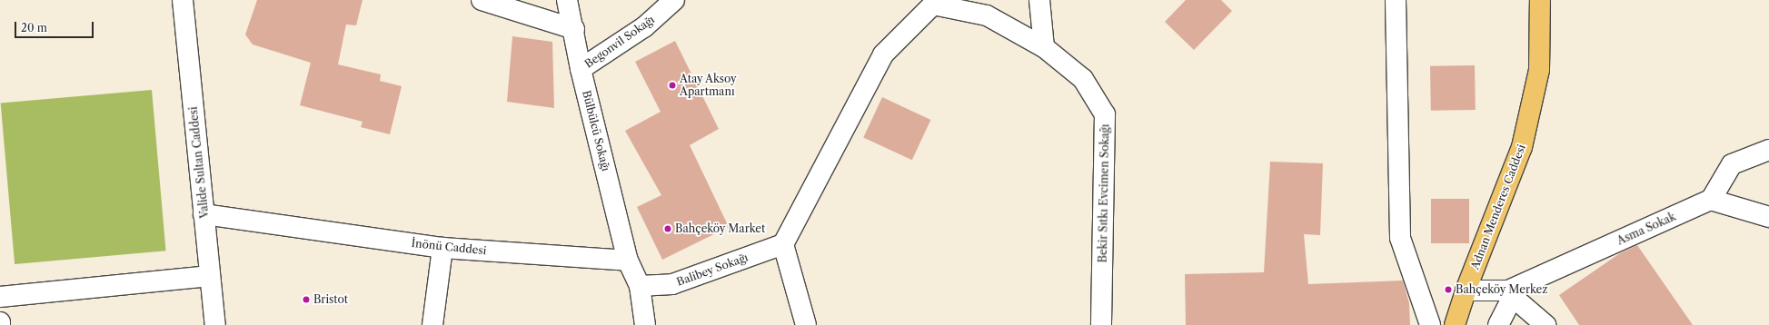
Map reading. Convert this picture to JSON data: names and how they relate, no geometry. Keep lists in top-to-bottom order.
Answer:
{
  "streets": {
    "main road": ["Adnan Menderes Caddesi"],
    "street": [
      "Begonvil Sokağı",
      "Bülbülcü Sokağı",
      "Valide Sultan Caddesi",
      "Bekir Sıtkı Evcimen Sokağı",
      "Asma Sokak",
      "İnönü Caddesi",
      "Balibey Sokağı"
    ]
  },
  "crossings": [
    ["Begonvil Sokağı", "Bülbülcü Sokağı"],
    ["Bülbülcü Sokağı", "İnönü Caddesi"],
    ["Valide Sultan Caddesi", "İnönü Caddesi"],
    ["Bekir Sıtkı Evcimen Sokağı", "Balibey Sokağı"]
  ],
  "places": [
    "Atay Aksoy Apartmanı",
    "Bahçeköy Market",
    "Bahçeköy Merkez",
    "Bristot"
  ],
  "scale_bar": "20 m"
}
